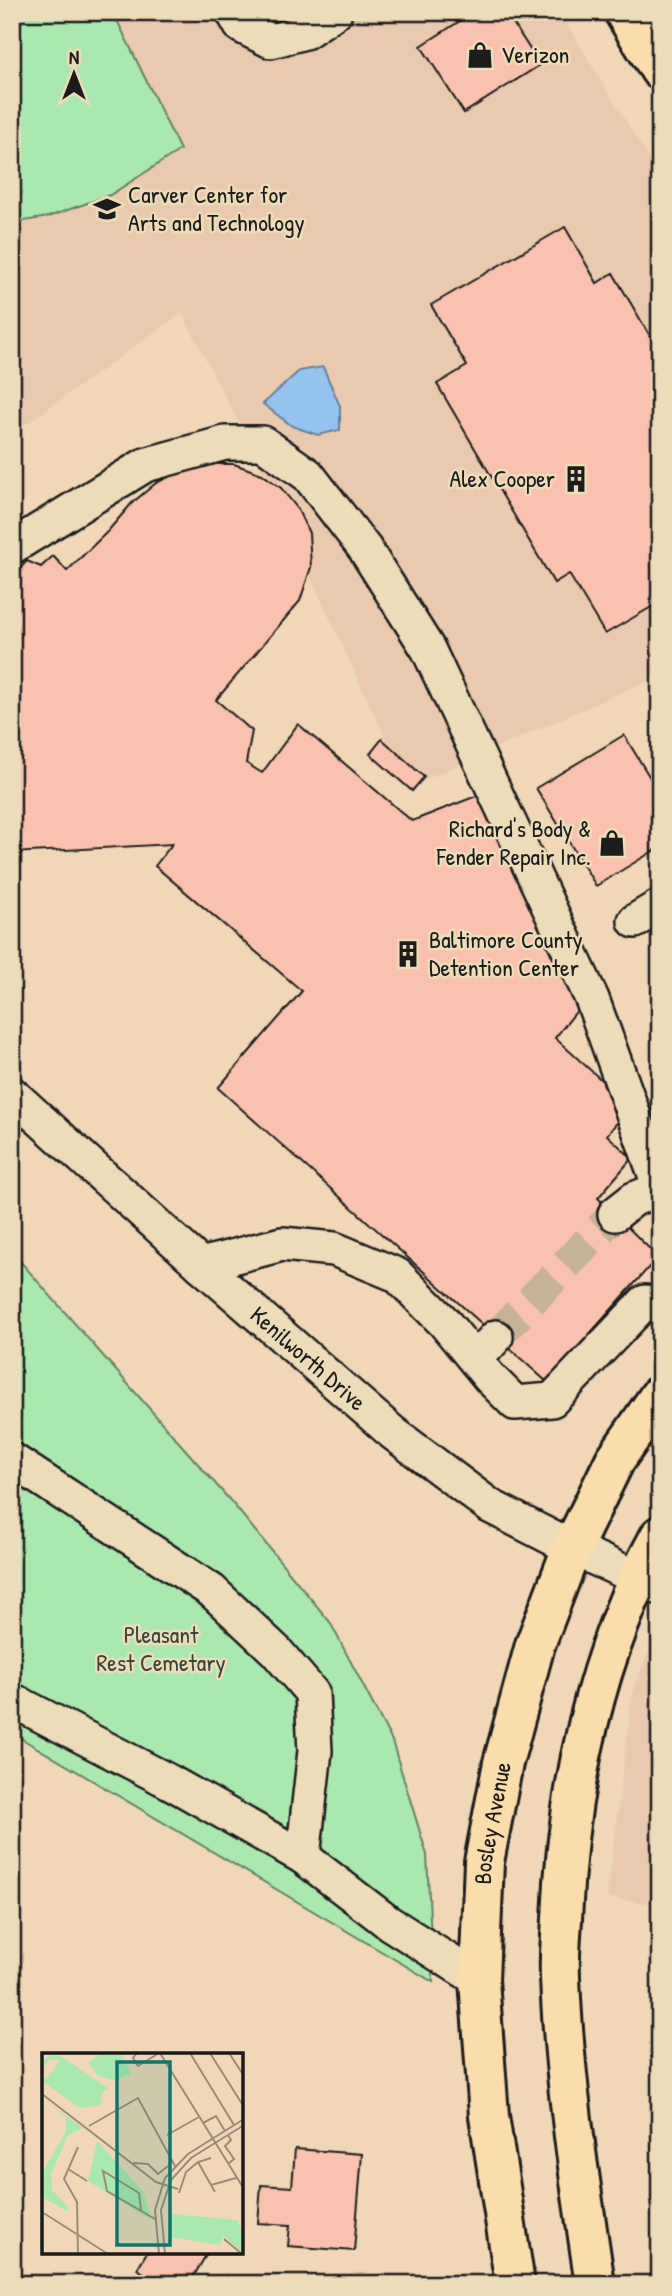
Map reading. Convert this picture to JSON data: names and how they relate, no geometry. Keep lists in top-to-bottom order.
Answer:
{
  "streets": {
    "main road": ["Bosley Avenue"],
    "street": ["Kenilworth Drive"]
  },
  "crossings": [
    ["Kenilworth Drive", "Bosley Avenue"]
  ],
  "parks": ["Pleasant Rest Cemetary"],
  "places": {
    "shop": ["Verizon", "Richard's Body & Fender Repair Inc."],
    "school or university": ["Carver Center for Arts and Technology"],
    "building": ["Alex Cooper", "Baltimore County Detention Center"]
  },
  "north": "top"
}
